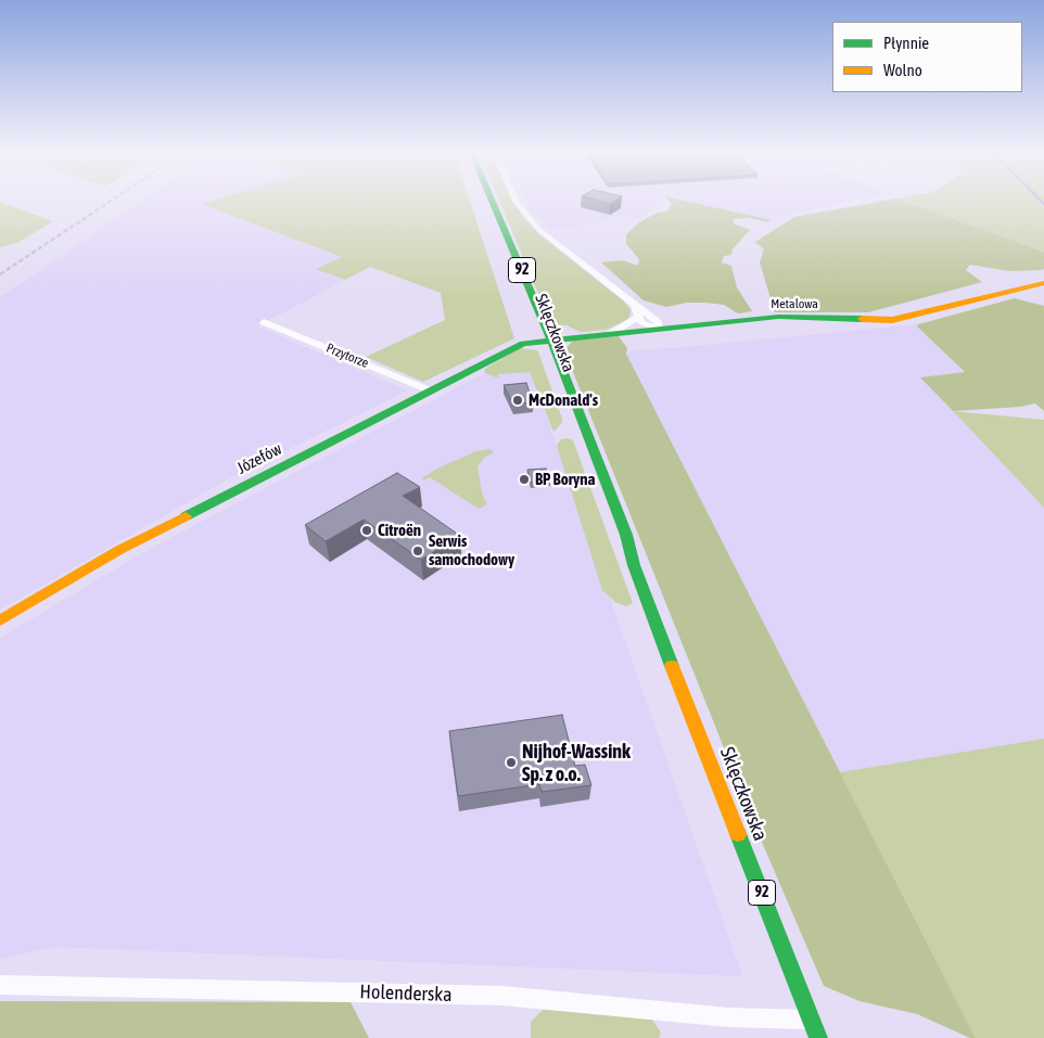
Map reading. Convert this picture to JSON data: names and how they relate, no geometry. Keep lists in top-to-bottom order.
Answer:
{
  "streets": {
    "main road": [
      "92",
      "Metalowa",
      "Sklęczkowska",
      "Józefów"
    ],
    "street": ["Przytorze", "Holenderska"]
  },
  "crossings": [
    ["Metalowa", "Sklęczkowska"],
    ["Metalowa", "Józefów"],
    ["Sklęczkowska", "Józefów"],
    ["Sklęczkowska", "Holenderska"],
    ["Przytorze", "Józefów"]
  ],
  "places": [
    "McDonald's",
    "BP Boryna",
    "Citroën",
    "Serwis samochodowy",
    "Nijhof-Wassink Sp. z o.o."
  ],
  "legend": ["Płynnie", "Wolno"]
}
